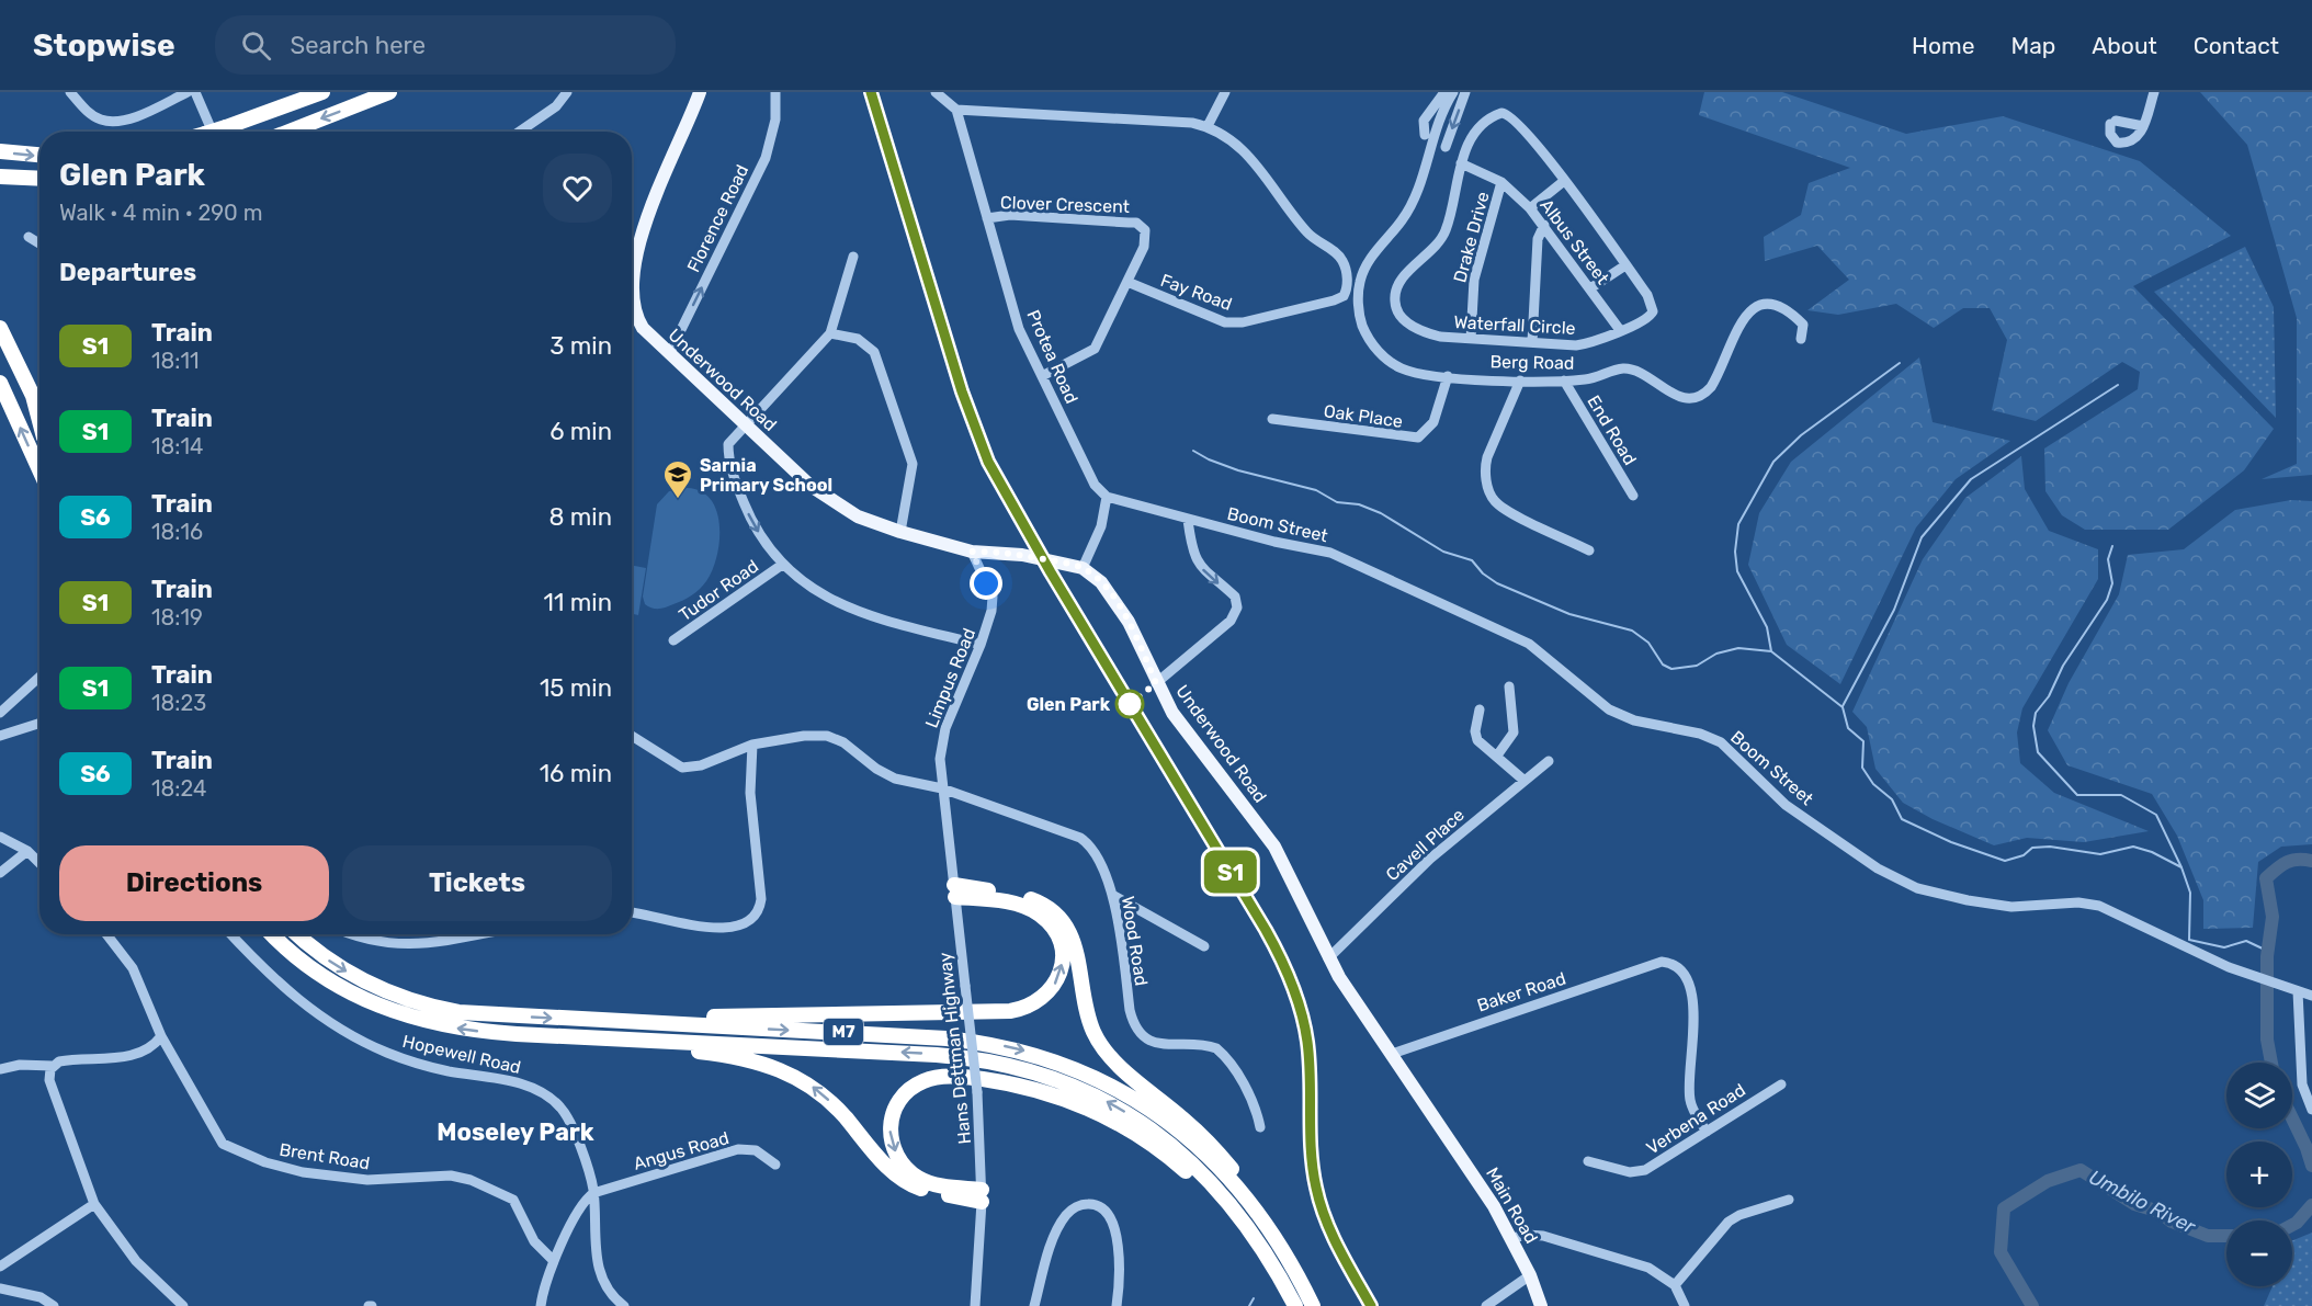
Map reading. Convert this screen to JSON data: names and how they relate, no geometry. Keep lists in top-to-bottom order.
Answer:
{
  "streets": {
    "highway": ["M7"],
    "main road": ["Underwood Road", "Main Road"],
    "street": [
      "Clover Crescent",
      "Florence Road",
      "Drake Drive",
      "Albus Street",
      "Fay Road",
      "Waterfall Circle",
      "Protea Road",
      "Berg Road",
      "Oak Place",
      "End Road",
      "Boom Street",
      "Tudor Road",
      "Limpus Road",
      "Cavell Place",
      "Wood Road",
      "Baker Road",
      "Hans Dettman Highway",
      "Hopewell Road",
      "Verbena Road",
      "Angus Road",
      "Brent Road"
    ]
  },
  "crossings": [
    ["Clover Crescent", "Fay Road"],
    ["Clover Crescent", "Protea Road"],
    ["Florence Road", "Underwood Road"],
    ["Drake Drive", "Albus Street"],
    ["Drake Drive", "Waterfall Circle"],
    ["Albus Street", "Waterfall Circle"],
    ["Protea Road", "Boom Street"],
    ["Berg Road", "Oak Place"],
    ["Berg Road", "End Road"],
    ["Underwood Road", "Limpus Road"],
    ["Underwood Road", "Cavell Place"],
    ["Underwood Road", "Baker Road"],
    ["Underwood Road", "Main Road"],
    ["Limpus Road", "Wood Road"],
    ["Limpus Road", "Hans Dettman Highway"],
    ["Wood Road", "Hans Dettman Highway"],
    ["Baker Road", "Verbena Road"],
    ["Hopewell Road", "Angus Road"]
  ],
  "one_way": ["Florence Road"],
  "districts": ["Moseley Park"],
  "water": ["Umbilo River"],
  "places": {
    "school or university": ["Sarnia Primary School"],
    "other": ["Glen Park"]
  },
  "page": {
    "header": "Stopwise",
    "search": "Search here",
    "nav": [
      "Home",
      "Map",
      "About",
      "Contact"
    ],
    "on_map": "S1",
    "heading": [
      ["Glen Park", "Walk · 4 min · 290 m"],
      "Departures"
    ],
    "list": [
      {
        "mark": "S1",
        "name": "Train",
        "note": "18:11",
        "value": "3 min"
      },
      {
        "mark": "S1",
        "name": "Train",
        "note": "18:14",
        "value": "6 min"
      },
      {
        "mark": "S6",
        "name": "Train",
        "note": "18:16",
        "value": "8 min"
      },
      {
        "mark": "S1",
        "name": "Train",
        "note": "18:19",
        "value": "11 min"
      },
      {
        "mark": "S1",
        "name": "Train",
        "note": "18:23",
        "value": "15 min"
      },
      {
        "mark": "S6",
        "name": "Train",
        "note": "18:24",
        "value": "16 min"
      }
    ],
    "buttons": ["Directions", "Tickets"],
    "map_buttons": ["+", "−"]
  }
}
